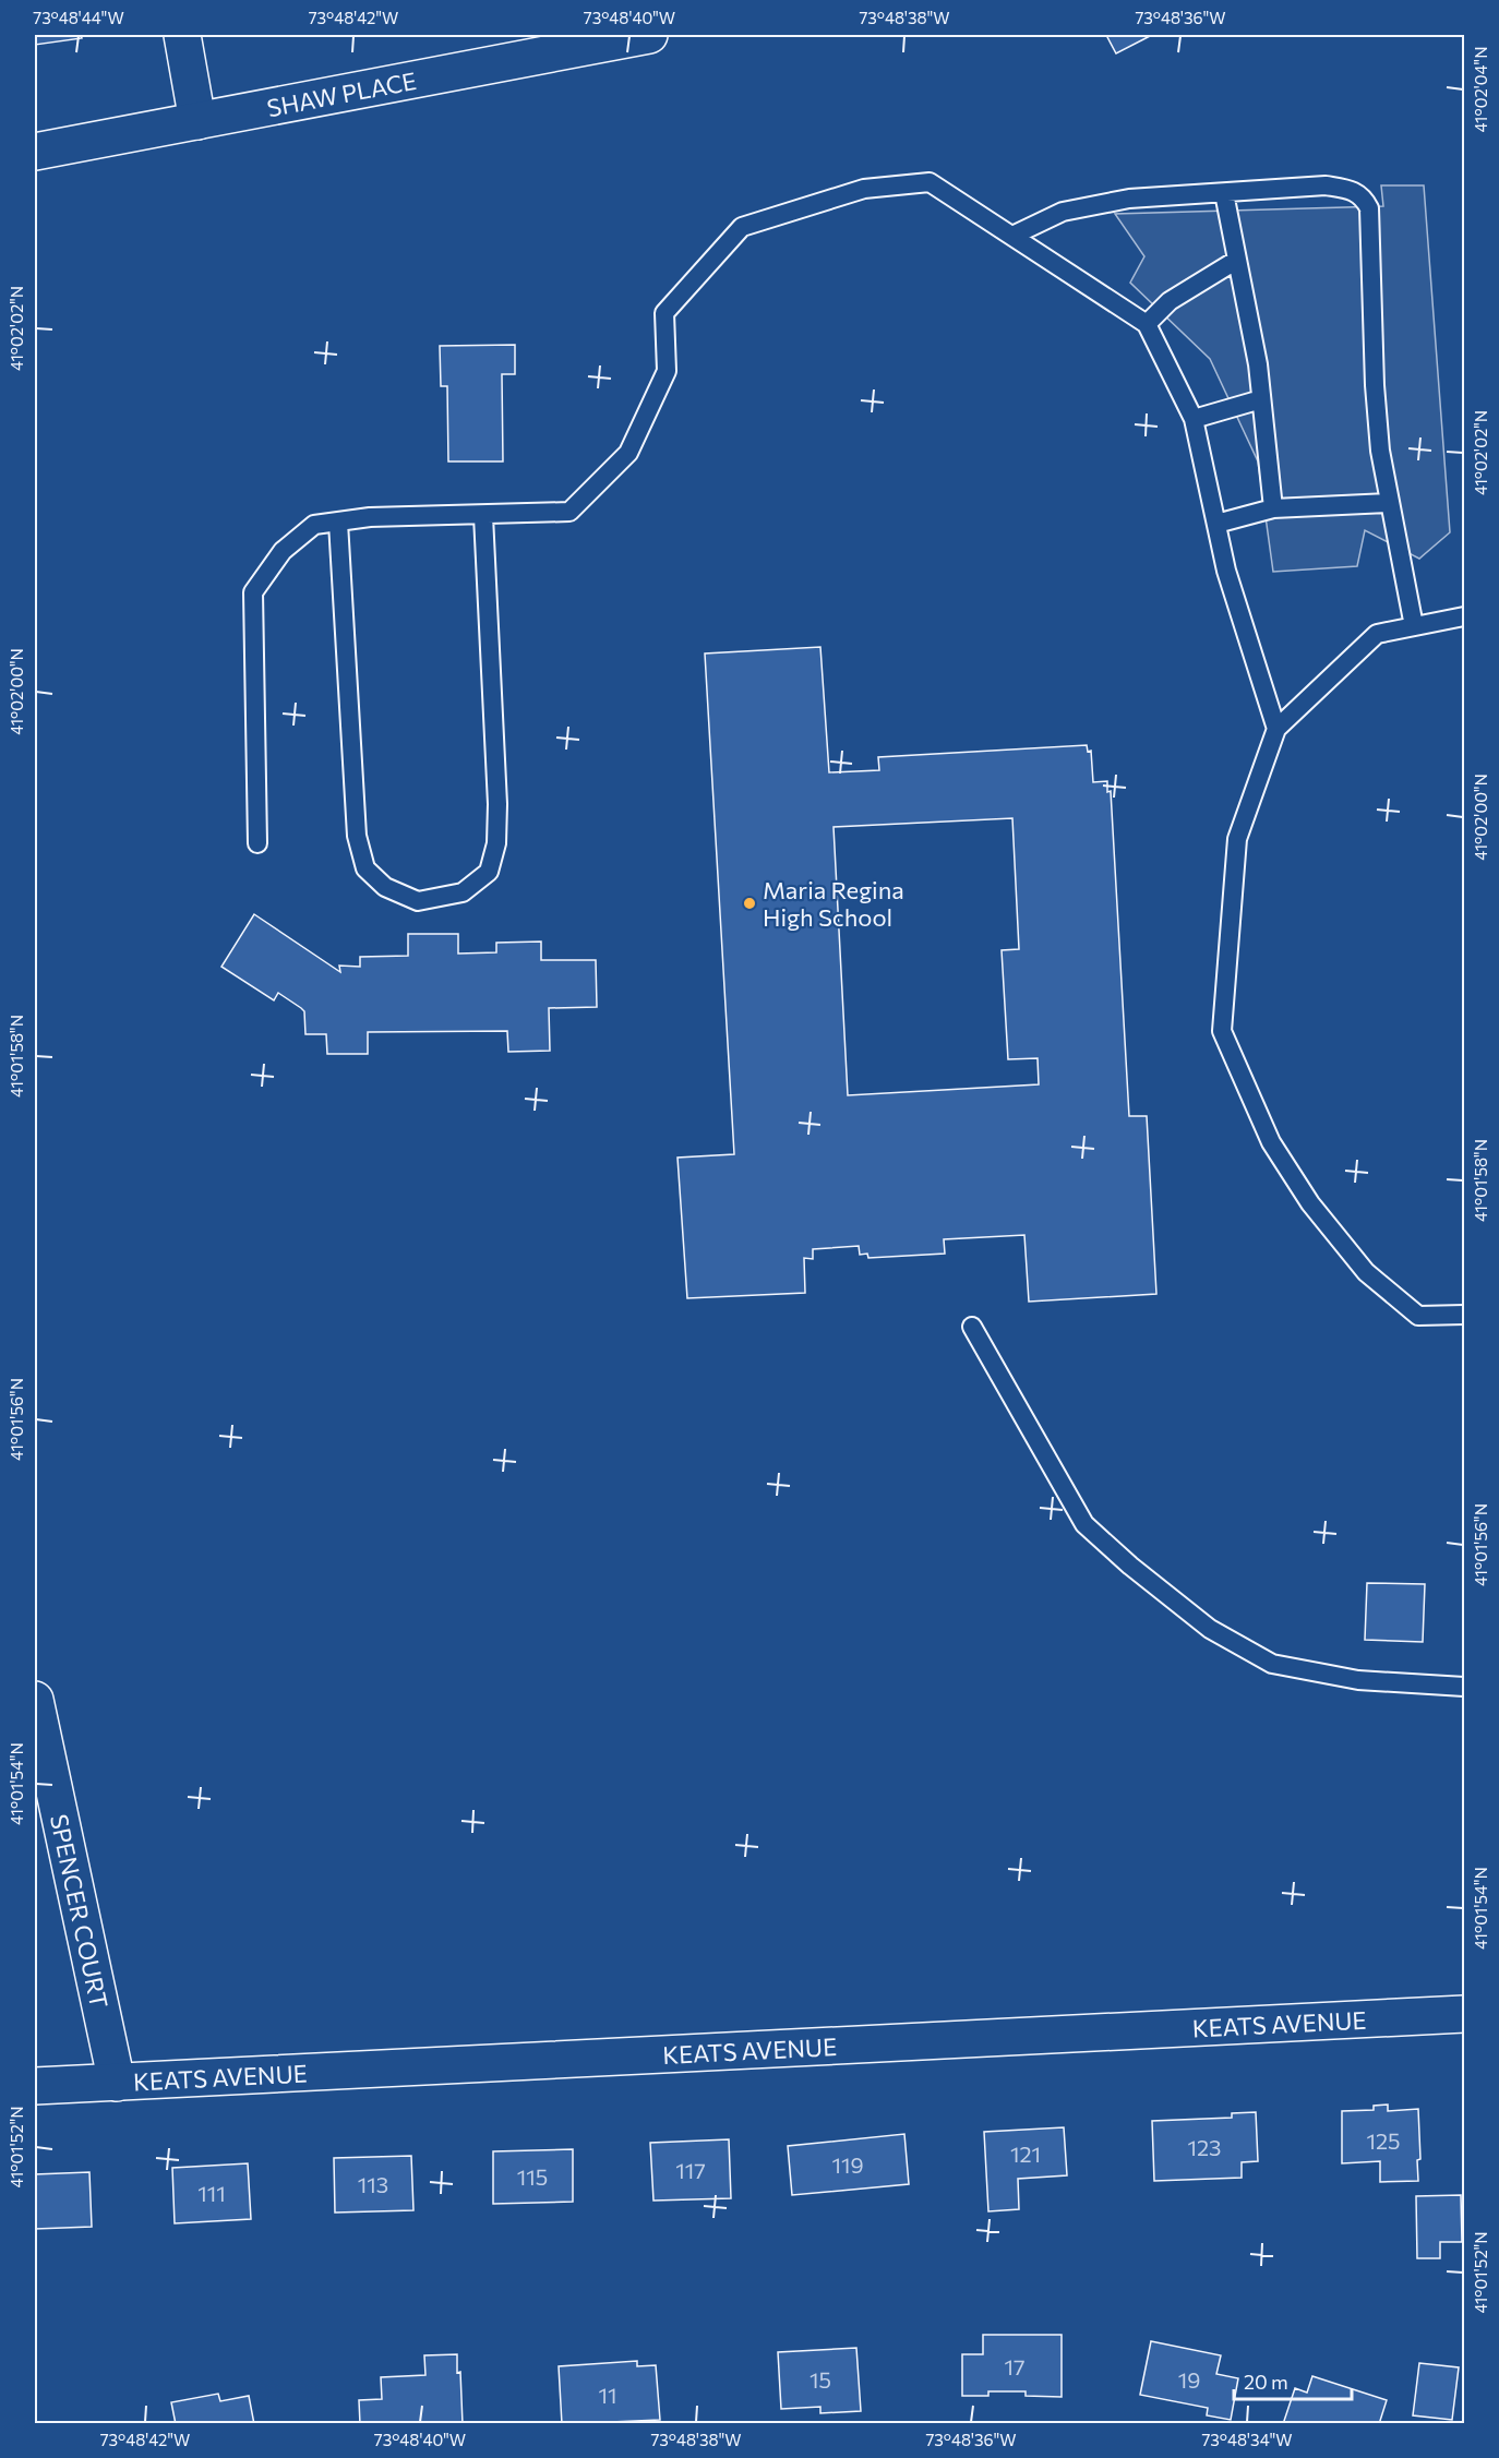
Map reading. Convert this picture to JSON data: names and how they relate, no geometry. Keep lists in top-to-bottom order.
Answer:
{
  "streets": {
    "street": ["SHAW PLACE", "SPENCER COURT", "KEATS AVENUE"]
  },
  "crossings": [
    ["SPENCER COURT", "KEATS AVENUE"]
  ],
  "places": ["Maria Regina High School"],
  "house_numbers": [
    "125",
    "123",
    "121",
    "119",
    "117",
    "115",
    "113",
    "111",
    "17",
    "15",
    "19",
    "11"
  ],
  "scale_bar": "20 m",
  "coordinates": [
    "73°48'44\"W",
    "73°48'42\"W",
    "73°48'40\"W",
    "73°48'38\"W",
    "73°48'36\"W",
    "41°02'04\"N",
    "41°02'02\"N",
    "41°02'00\"N",
    "41°01'58\"N",
    "41°01'56\"N",
    "41°01'54\"N",
    "41°01'52\"N",
    "73°48'34\"W"
  ]
}
